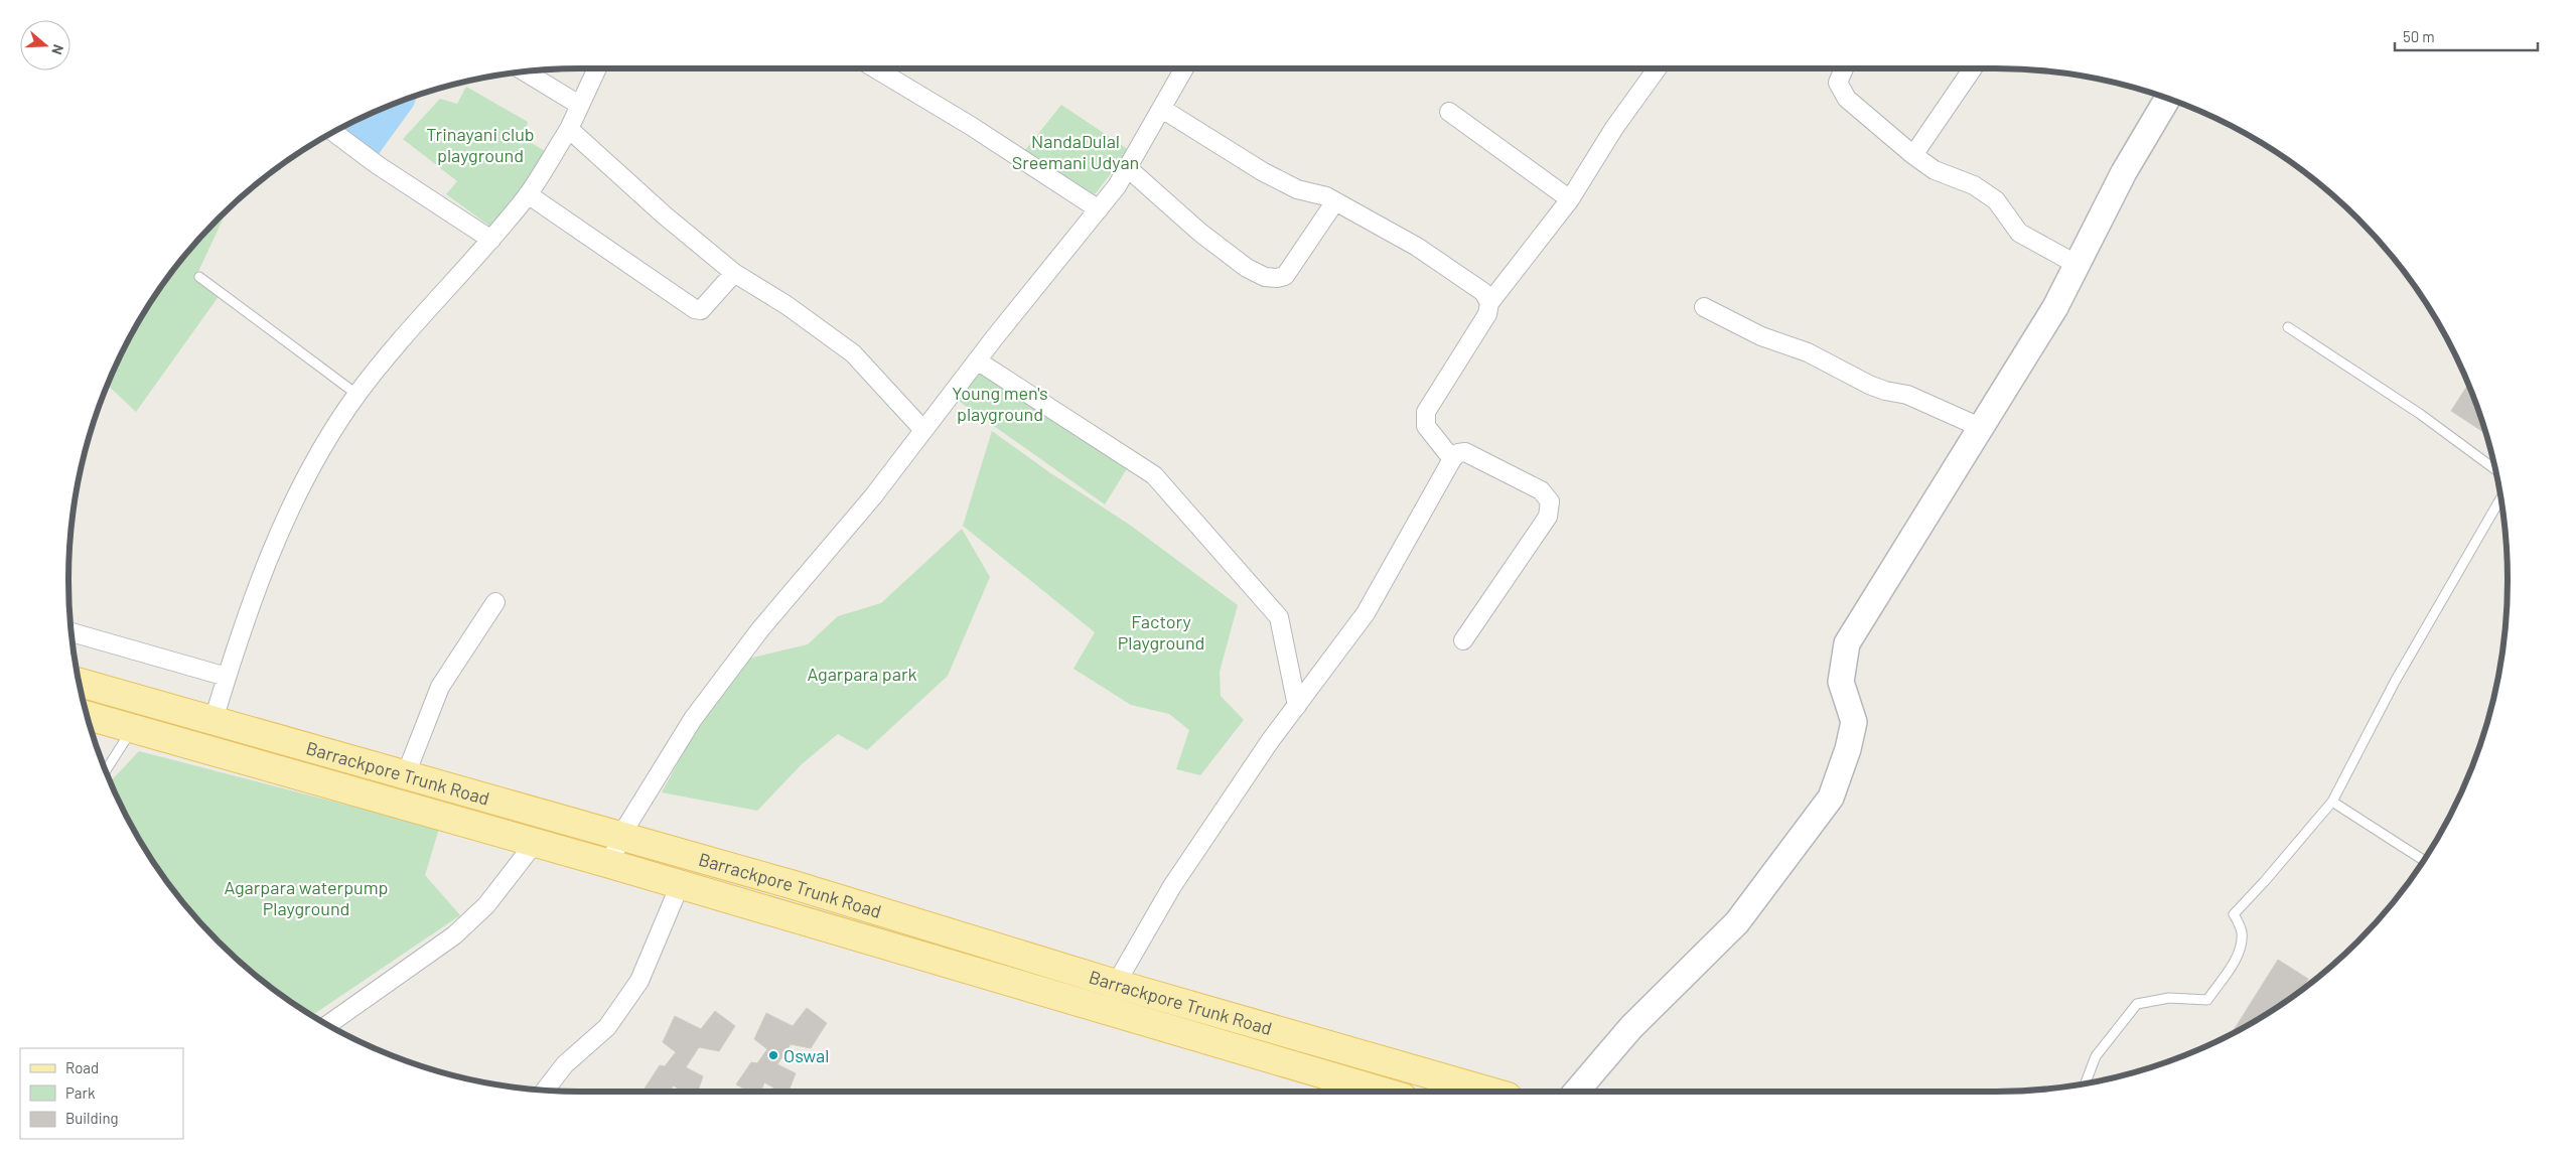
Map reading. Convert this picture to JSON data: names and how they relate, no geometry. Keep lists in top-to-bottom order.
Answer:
{
  "streets": {
    "main road": ["Barrackpore Trunk Road"]
  },
  "parks": [
    "Trinayani club playground",
    "NandaDulal Sreemani Udyan",
    "Young men's playground",
    "Factory Playground",
    "Agarpara park",
    "Agarpara waterpump Playground"
  ],
  "places": ["Oswal"],
  "legend": ["Road", "Park", "Building"],
  "scale_bar": "50 m",
  "north": "right"
}
